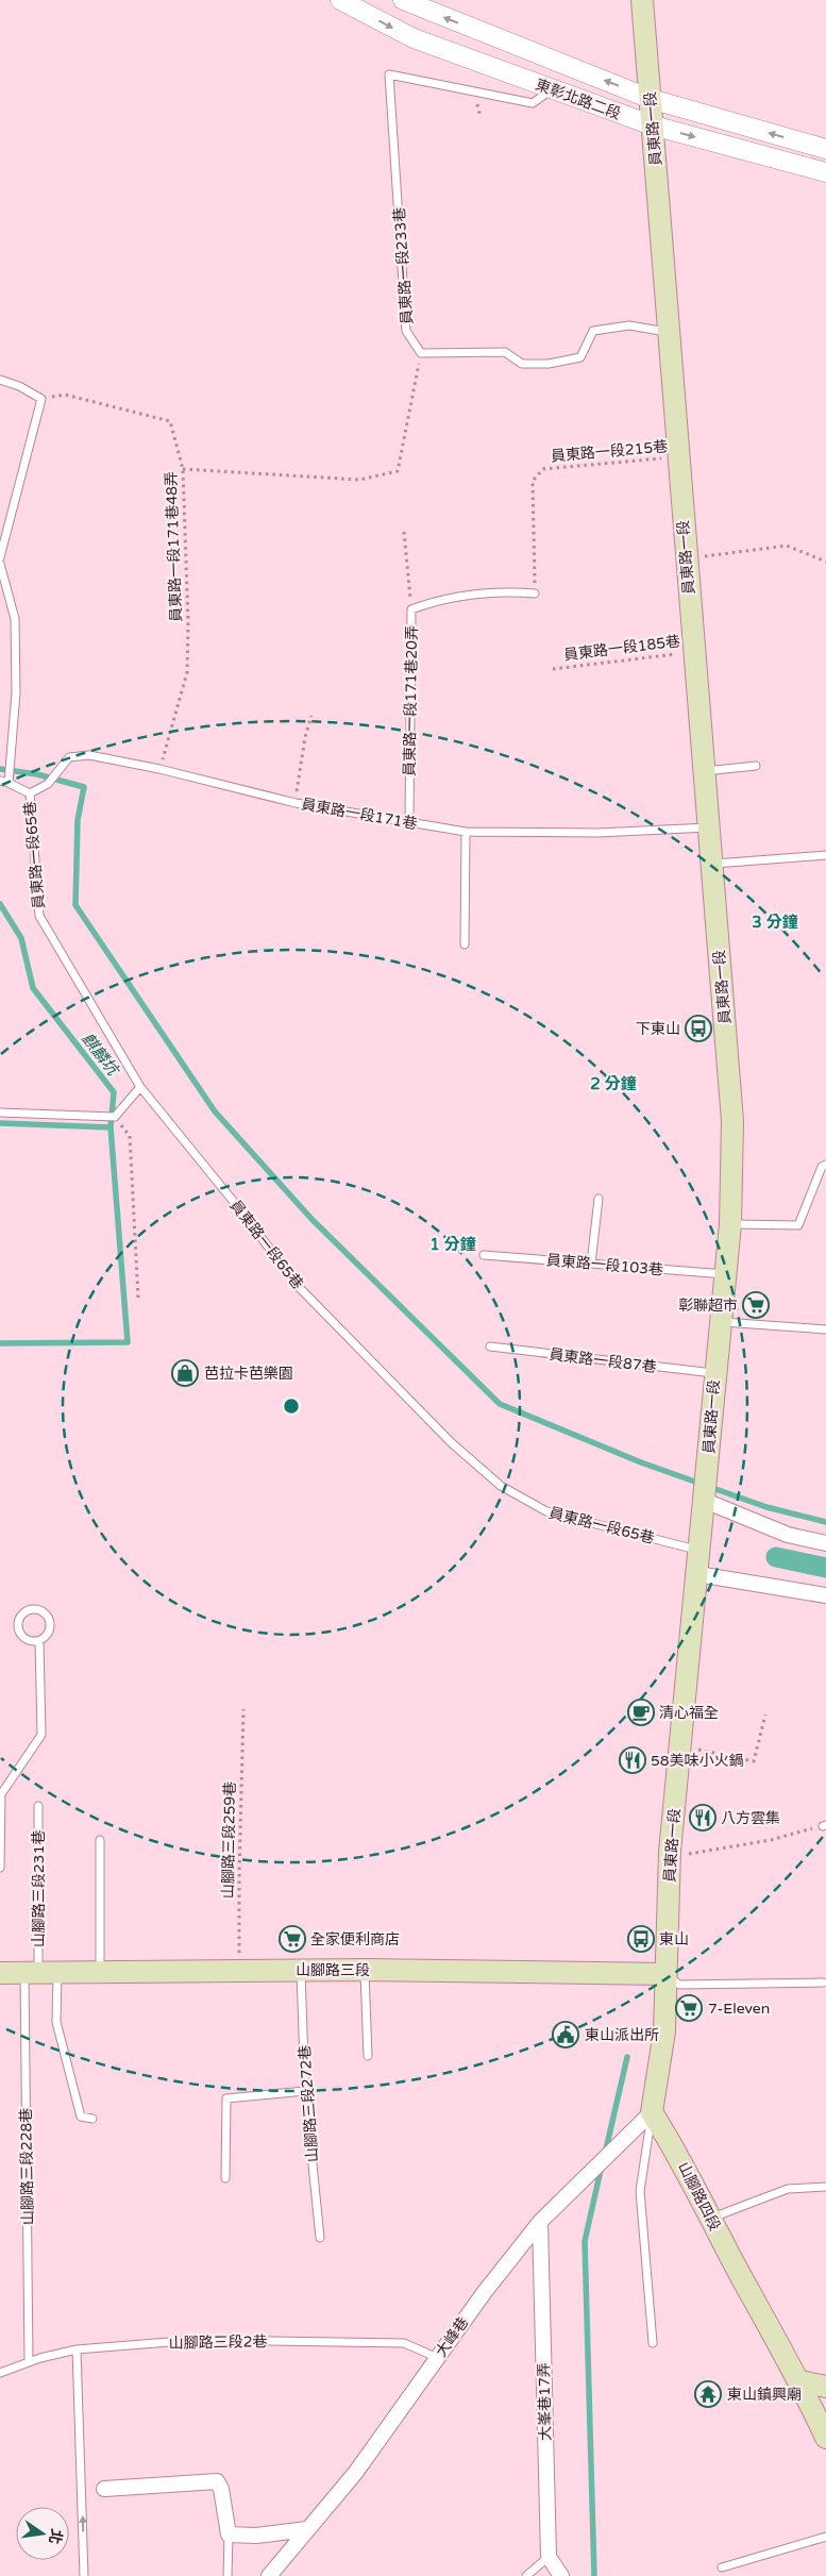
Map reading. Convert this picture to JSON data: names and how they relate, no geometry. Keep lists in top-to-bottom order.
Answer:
{
  "streets": {
    "main road": ["員東路一段", "山腳路三段", "山腳路四段"],
    "street": ["東彰北路二段", "大峰巷", "大峯巷17弄"],
    "lane": [
      "員東路一段233巷",
      "員東路一段171巷20弄",
      "員東路一段171巷",
      "員東路一段65巷",
      "員東路一段103巷",
      "員東路一段87巷",
      "山腳路三段231巷",
      "山腳路三段272巷",
      "山腳路三段228巷",
      "山腳路三段2巷"
    ],
    "path": [
      "員東路一段215巷",
      "員東路一段171巷48弄",
      "員東路一段185巷",
      "山腳路三段259巷"
    ]
  },
  "crossings": [
    ["東彰北路二段", "員東路一段"],
    ["東彰北路二段", "員東路一段233巷"],
    ["員東路一段", "員東路一段215巷"],
    ["員東路一段", "員東路一段185巷"],
    ["員東路一段", "員東路一段171巷"],
    ["員東路一段", "員東路一段65巷"],
    ["員東路一段", "員東路一段103巷"],
    ["員東路一段", "員東路一段87巷"],
    ["員東路一段", "山腳路三段"],
    ["員東路一段215巷", "員東路一段171巷20弄"],
    ["員東路一段171巷48弄", "員東路一段171巷"],
    ["員東路一段171巷20弄", "員東路一段171巷"],
    ["員東路一段171巷", "員東路一段65巷"],
    ["山腳路三段259巷", "山腳路三段"],
    ["山腳路三段231巷", "山腳路三段"],
    ["山腳路三段231巷", "山腳路三段228巷"],
    ["山腳路三段", "山腳路三段272巷"],
    ["山腳路三段", "山腳路三段228巷"],
    ["山腳路三段228巷", "山腳路三段2巷"],
    ["山腳路四段", "大峰巷"],
    ["大峰巷", "山腳路三段2巷"],
    ["大峰巷", "大峯巷17弄"]
  ],
  "water": ["麒麟坑"],
  "places": {
    "bus stop": ["下東山", "東山"],
    "supermarket": ["彰聯超市", "全家便利商店", "7-Eleven"],
    "shop": ["芭拉卡芭樂園"],
    "cafe": ["清心福全"],
    "restaurant": ["58美味小火鍋", "八方雲集"],
    "public building": ["東山派出所"],
    "temple": ["東山鎮興廟"]
  },
  "north": "right",
  "rings": ["3 分鐘", "2 分鐘", "1 分鐘"]
}
